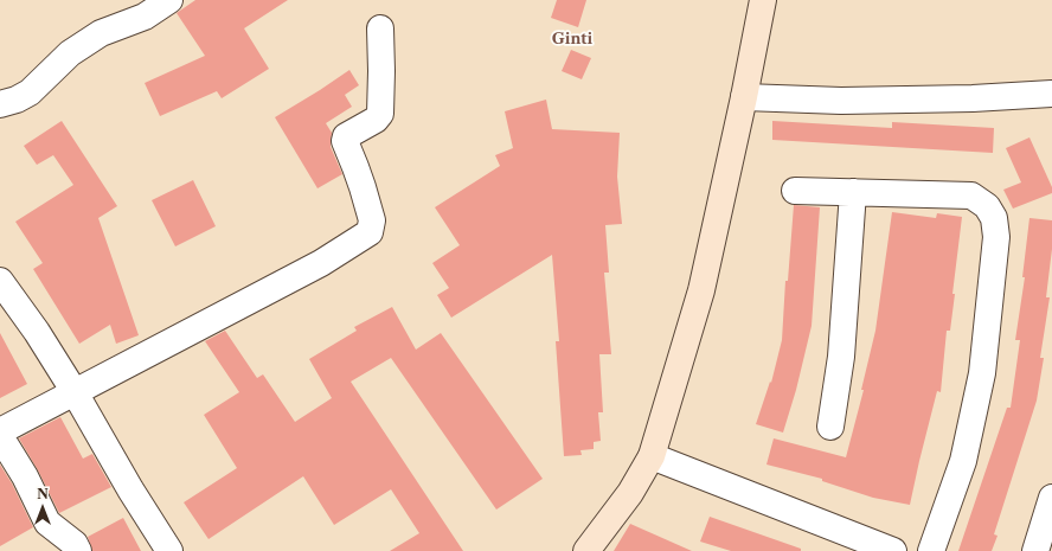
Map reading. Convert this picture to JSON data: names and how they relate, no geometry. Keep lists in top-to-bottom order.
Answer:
{
  "districts": ["Ginti"],
  "north": "top"
}
